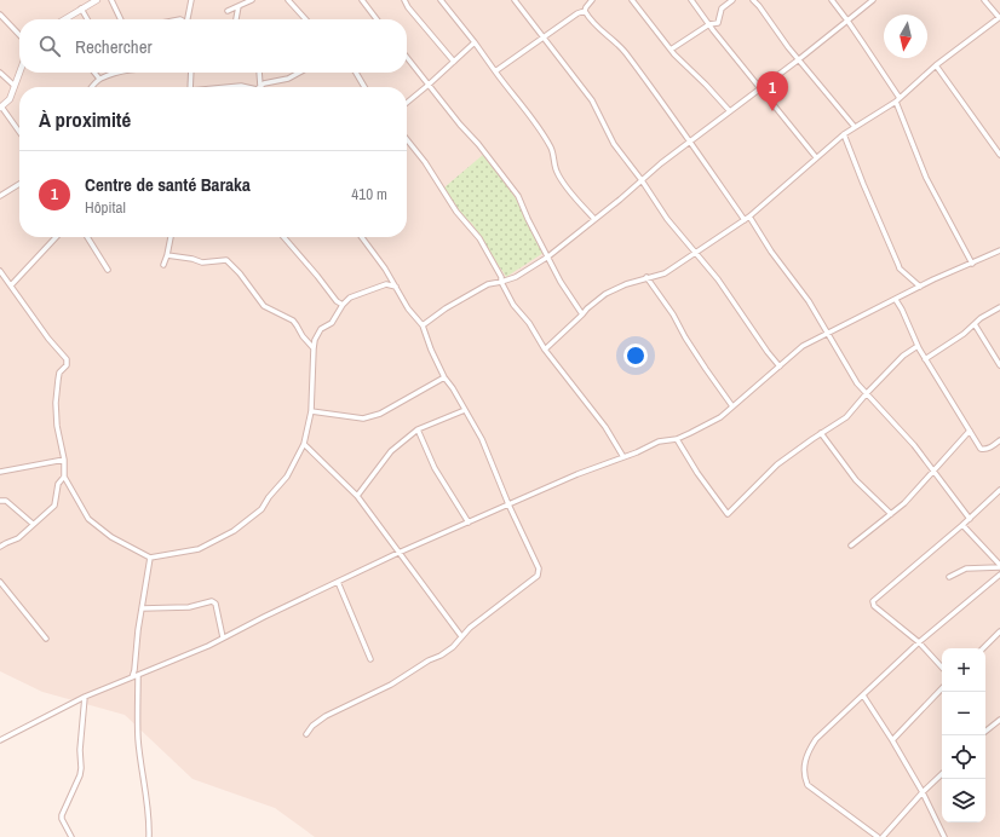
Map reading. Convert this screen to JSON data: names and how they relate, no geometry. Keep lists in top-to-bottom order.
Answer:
{
  "north": "bottom",
  "page": {
    "search": "Rechercher",
    "pins": "1",
    "heading": "À proximité",
    "list": [
      {
        "mark": "1",
        "name": "Centre de santé Baraka",
        "note": "Hôpital",
        "value": "410 m"
      }
    ],
    "map_buttons": ["+", "−"]
  }
}
